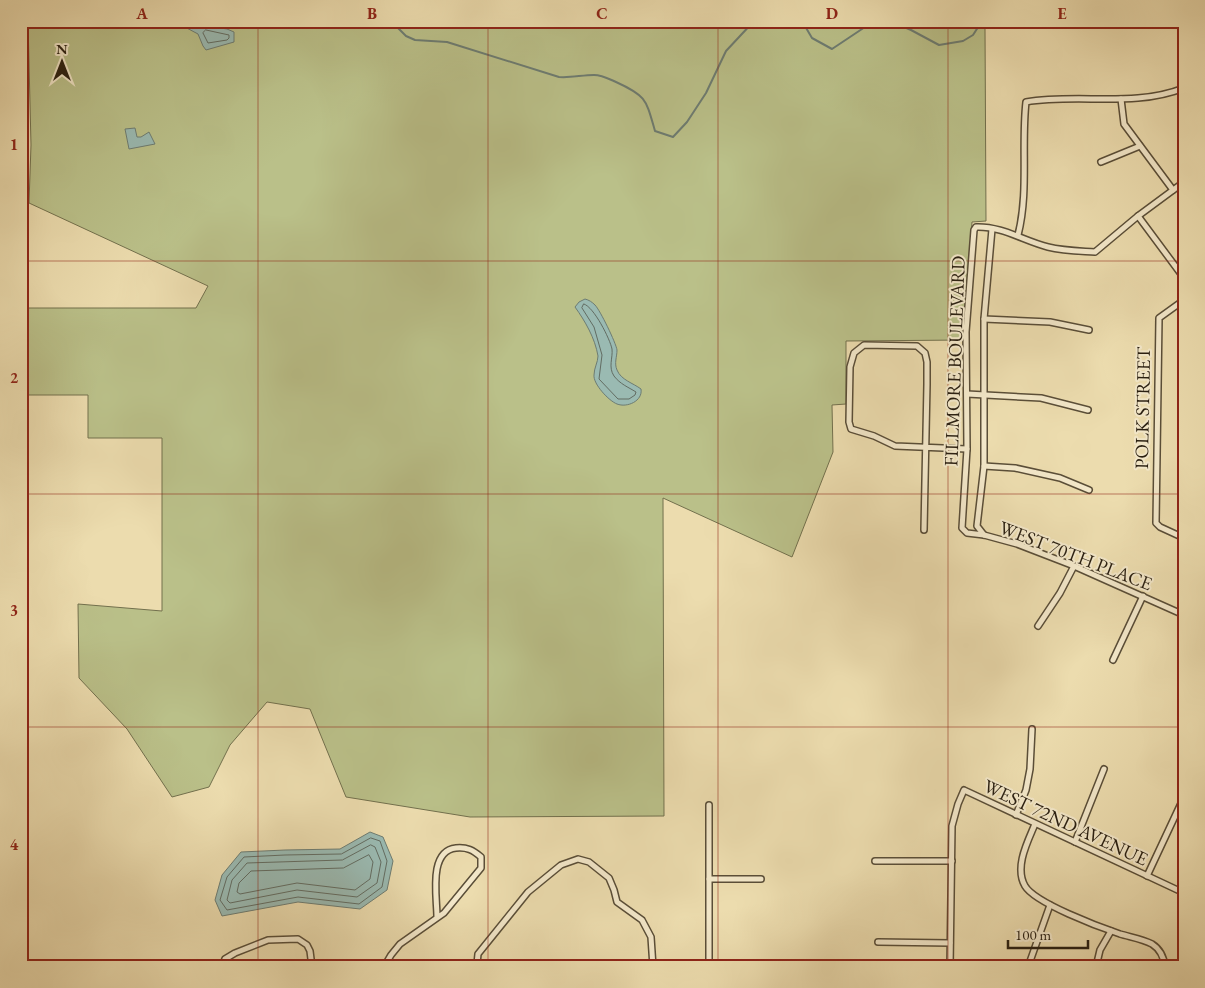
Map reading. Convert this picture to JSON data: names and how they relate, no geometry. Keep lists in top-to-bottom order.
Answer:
{
  "streets": {
    "street": [
      "FILLMORE BOULEVARD",
      "POLK STREET",
      "WEST 70TH PLACE",
      "WEST 72ND AVENUE"
    ]
  },
  "crossings": [
    ["FILLMORE BOULEVARD", "WEST 70TH PLACE"]
  ],
  "scale_bar": "100 m",
  "north": "top",
  "grid": {
    "columns": [
      "A",
      "B",
      "C",
      "D",
      "E"
    ],
    "rows": [
      "1",
      "2",
      "3",
      "4"
    ]
  }
}
